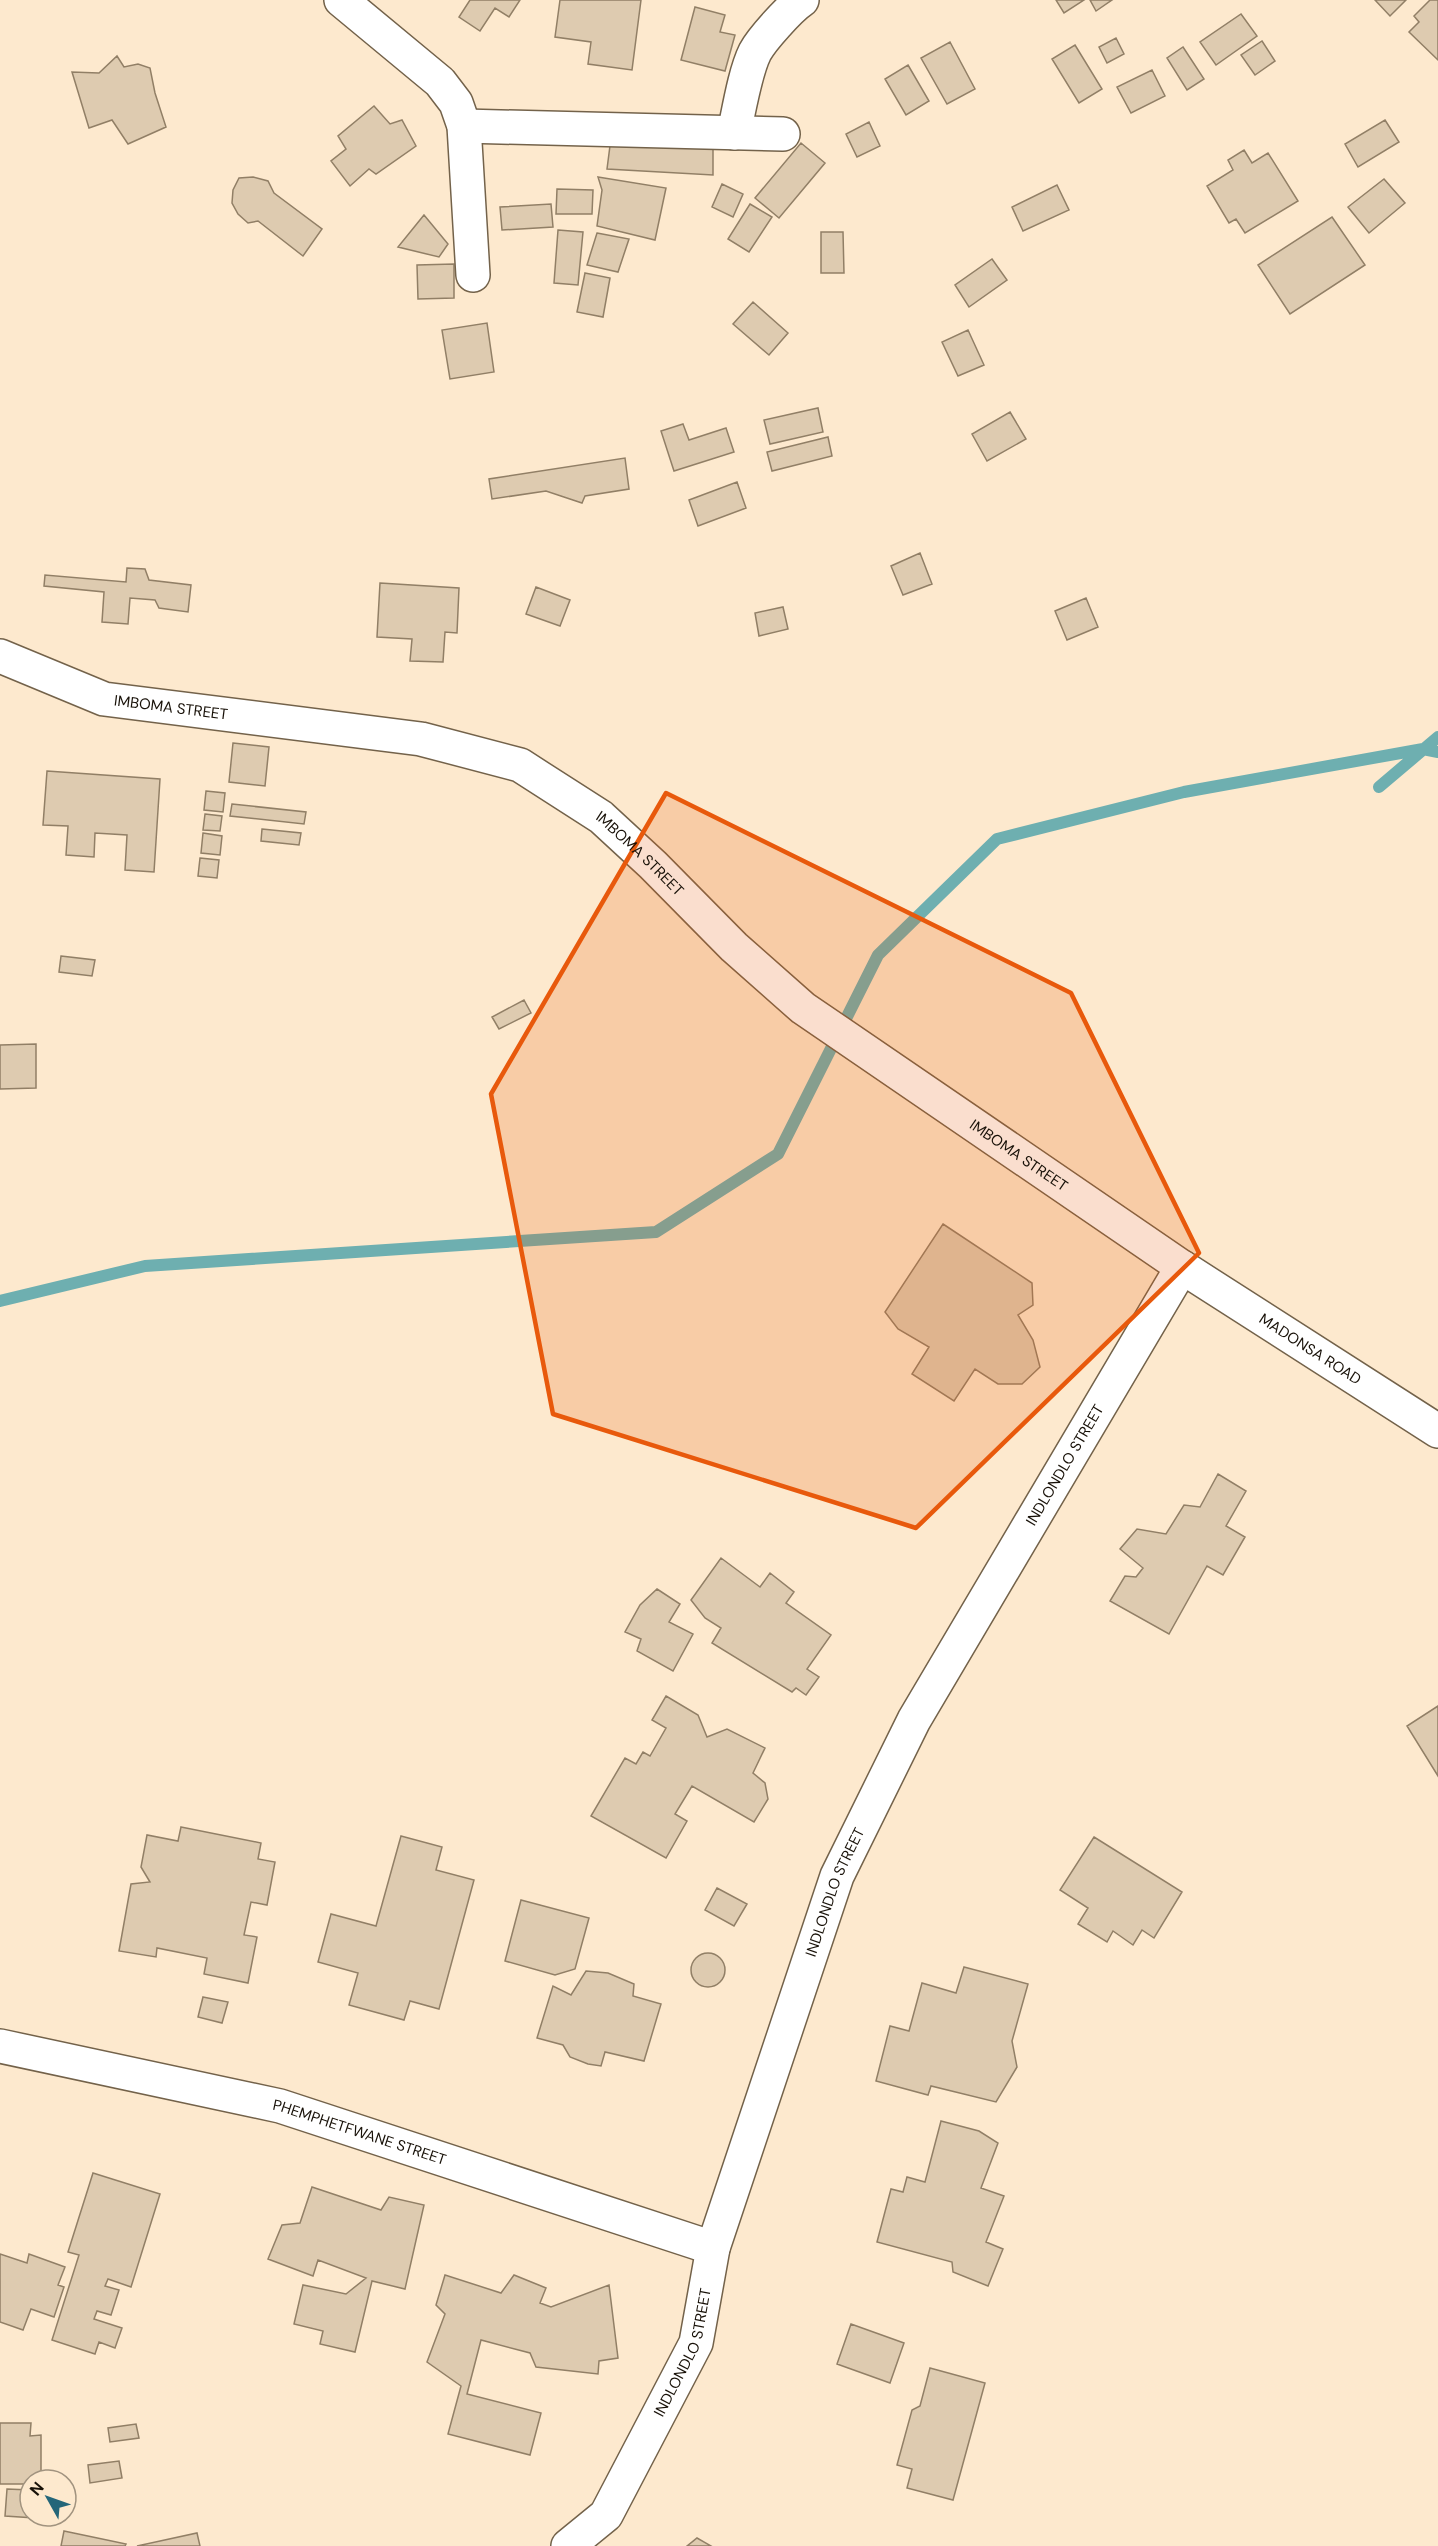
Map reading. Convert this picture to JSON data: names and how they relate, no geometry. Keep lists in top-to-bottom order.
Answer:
{
  "streets": {
    "street": [
      "IMBOMA STREET",
      "MADONSA ROAD",
      "INDLONDLO STREET",
      "PHEMPHETFWANE STREET"
    ]
  },
  "crossings": [
    ["IMBOMA STREET", "MADONSA ROAD"],
    ["IMBOMA STREET", "INDLONDLO STREET"],
    ["MADONSA ROAD", "INDLONDLO STREET"],
    ["INDLONDLO STREET", "PHEMPHETFWANE STREET"]
  ],
  "north": "top left"
}
